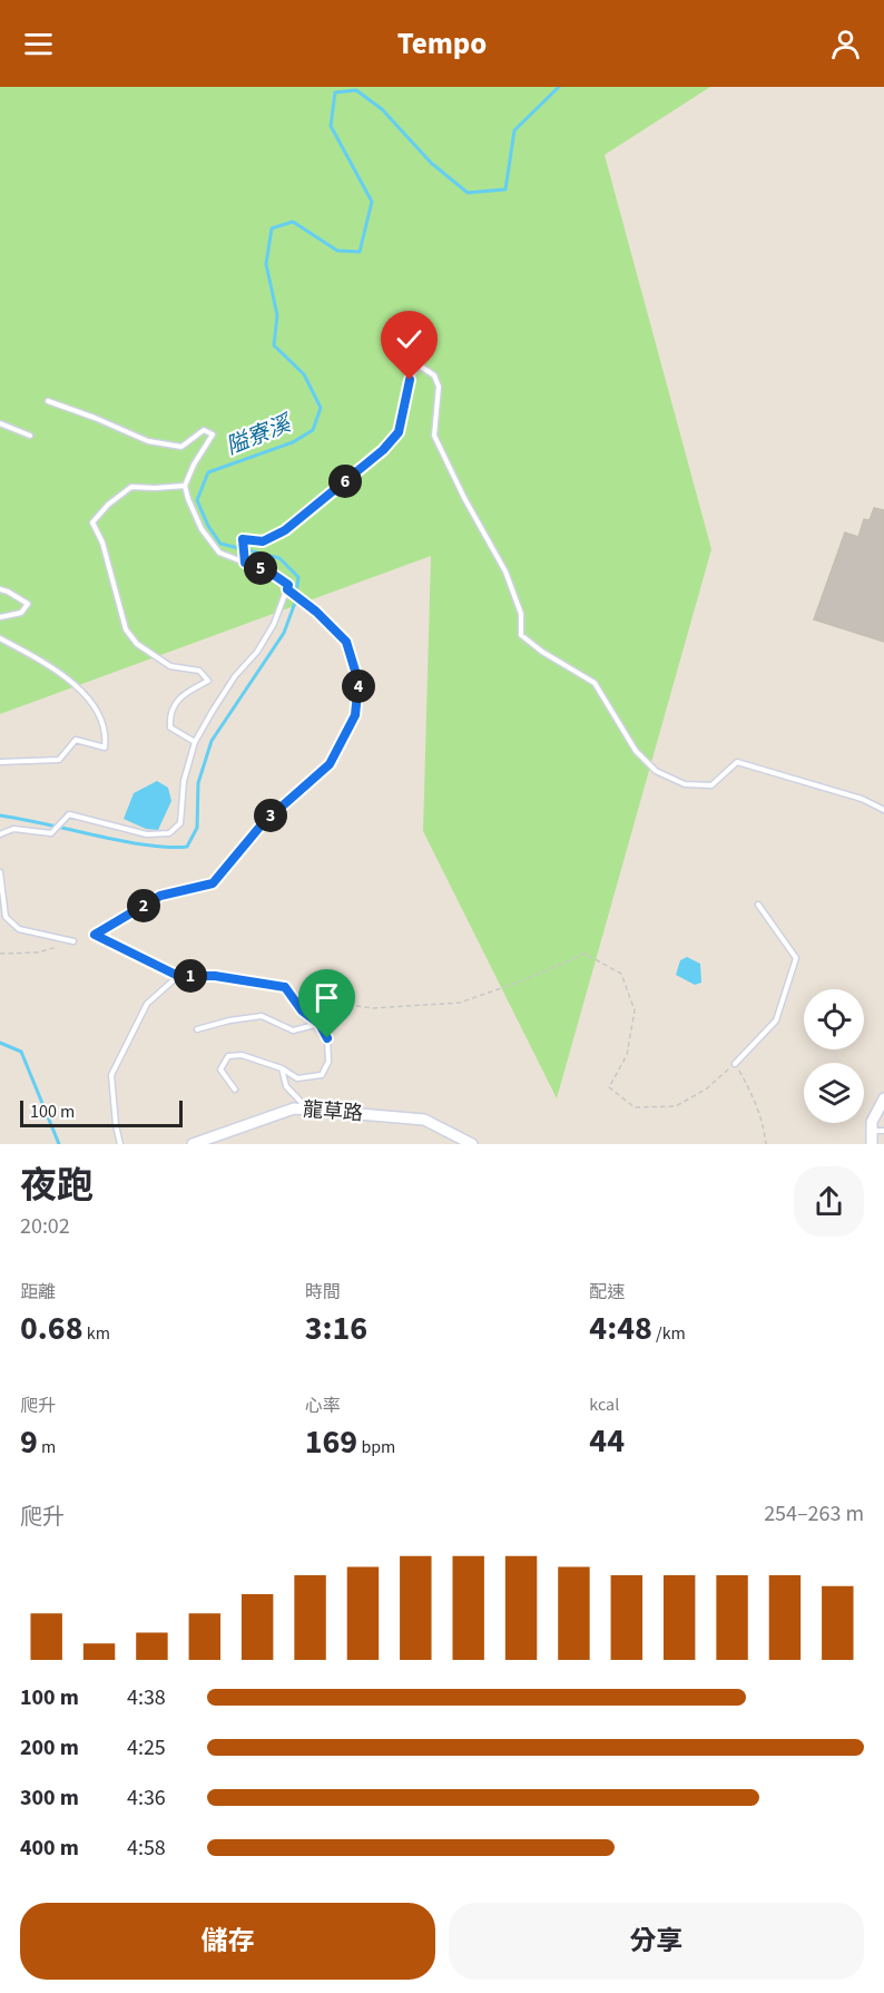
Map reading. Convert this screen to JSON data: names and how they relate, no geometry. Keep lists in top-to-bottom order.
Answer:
{
  "streets": {
    "street": ["龍草路"]
  },
  "water": ["隘寮溪"],
  "scale_bar": "100 m",
  "page": {
    "header": "Tempo",
    "pins": [
      "6",
      "5",
      "4",
      "3",
      "2",
      "1"
    ],
    "scale": "100 m",
    "heading": ["夜跑", "20:02"],
    "stats": [
      ["距離", "0.68 km"],
      ["時間", "3:16"],
      ["配速", "4:48 /km"],
      ["爬升", "9 m"],
      ["心率", "169 bpm"],
      ["kcal", "44"]
    ],
    "chart": ["爬升", "254–263 m"],
    "list": [
      {
        "name": "100 m",
        "note": "4:38"
      },
      {
        "name": "200 m",
        "note": "4:25"
      },
      {
        "name": "300 m",
        "note": "4:36"
      },
      {
        "name": "400 m",
        "note": "4:58"
      }
    ],
    "buttons": ["儲存", "分享"]
  }
}
